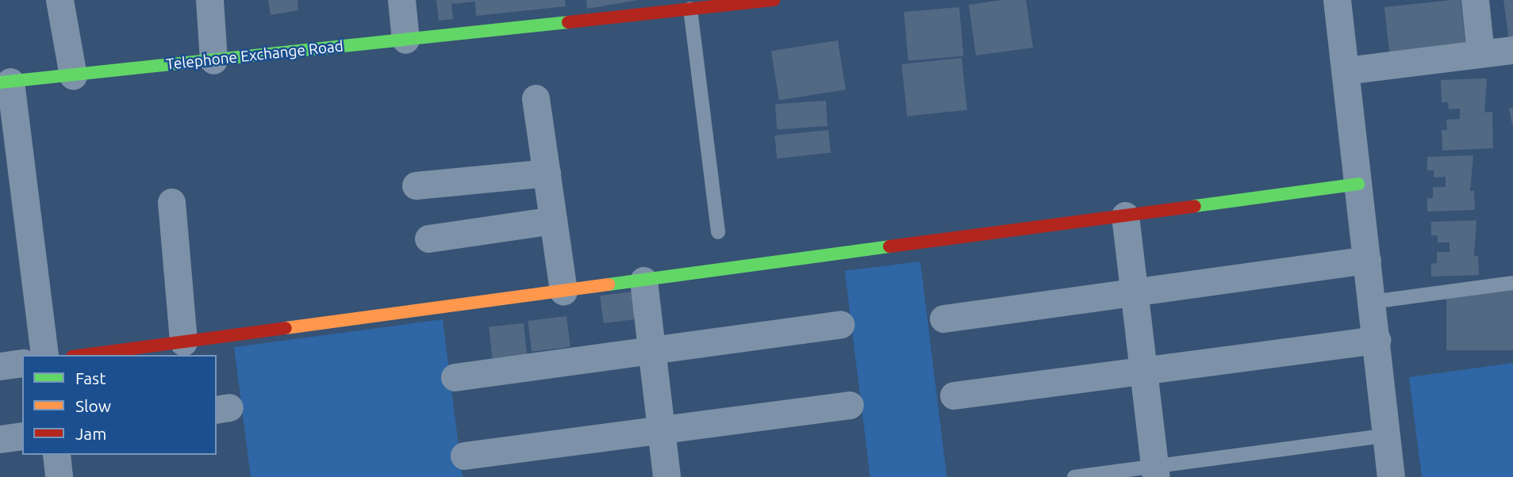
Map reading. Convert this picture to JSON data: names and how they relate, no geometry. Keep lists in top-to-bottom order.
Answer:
{
  "streets": {
    "street": ["Telephone Exchange Road"]
  },
  "legend": ["Fast", "Slow", "Jam"]
}
